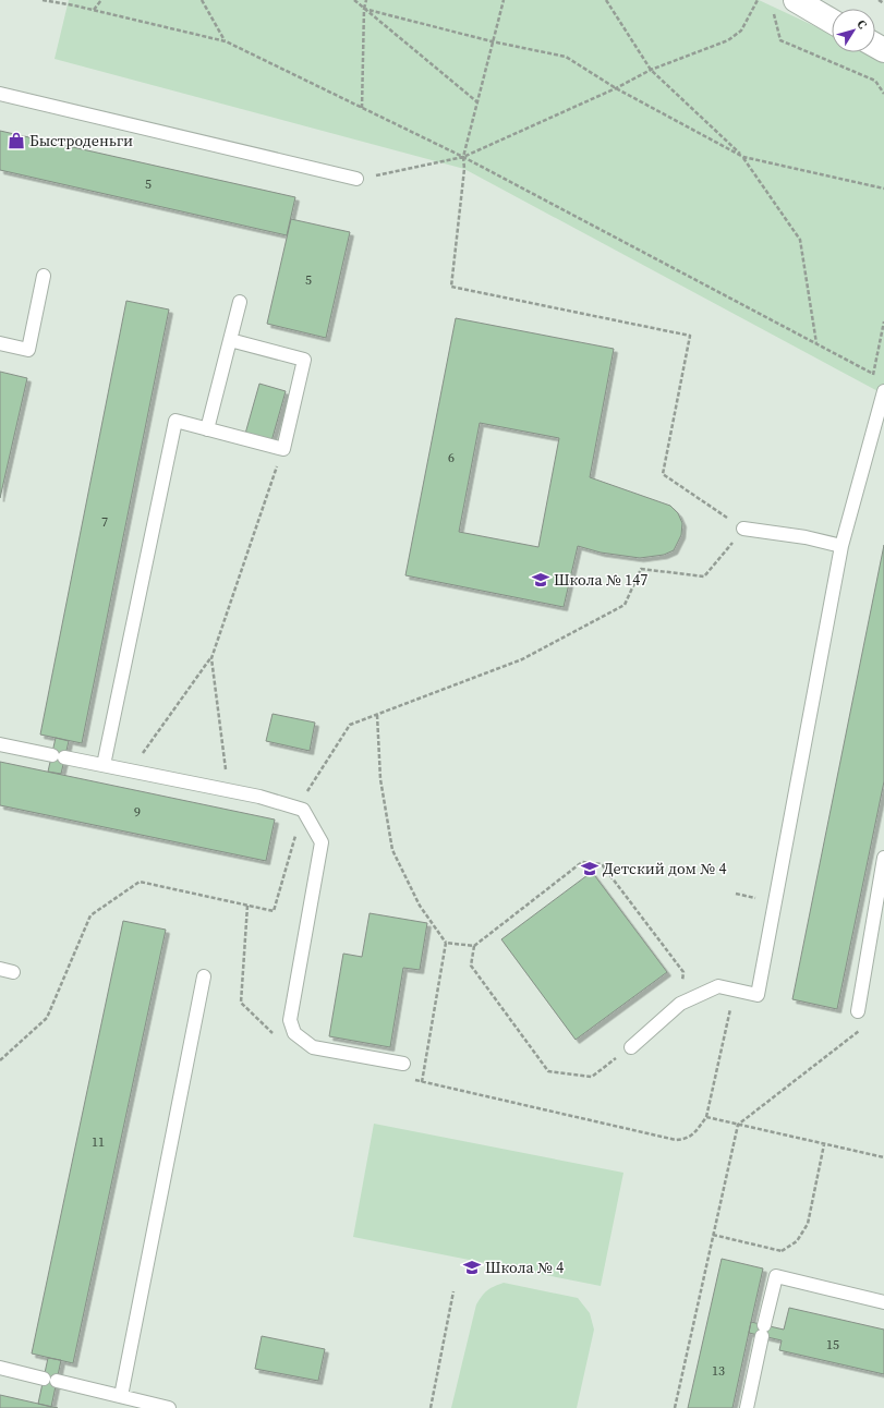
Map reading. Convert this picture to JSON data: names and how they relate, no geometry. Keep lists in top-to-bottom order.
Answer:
{
  "places": {
    "shop": ["Быстроденьги"],
    "school or university": ["Школа № 147", "Детский дом № 4", "Школа № 4"]
  },
  "house_numbers": [
    "5",
    "5",
    "6",
    "7",
    "9",
    "11",
    "15",
    "13"
  ],
  "north": "top right"
}
